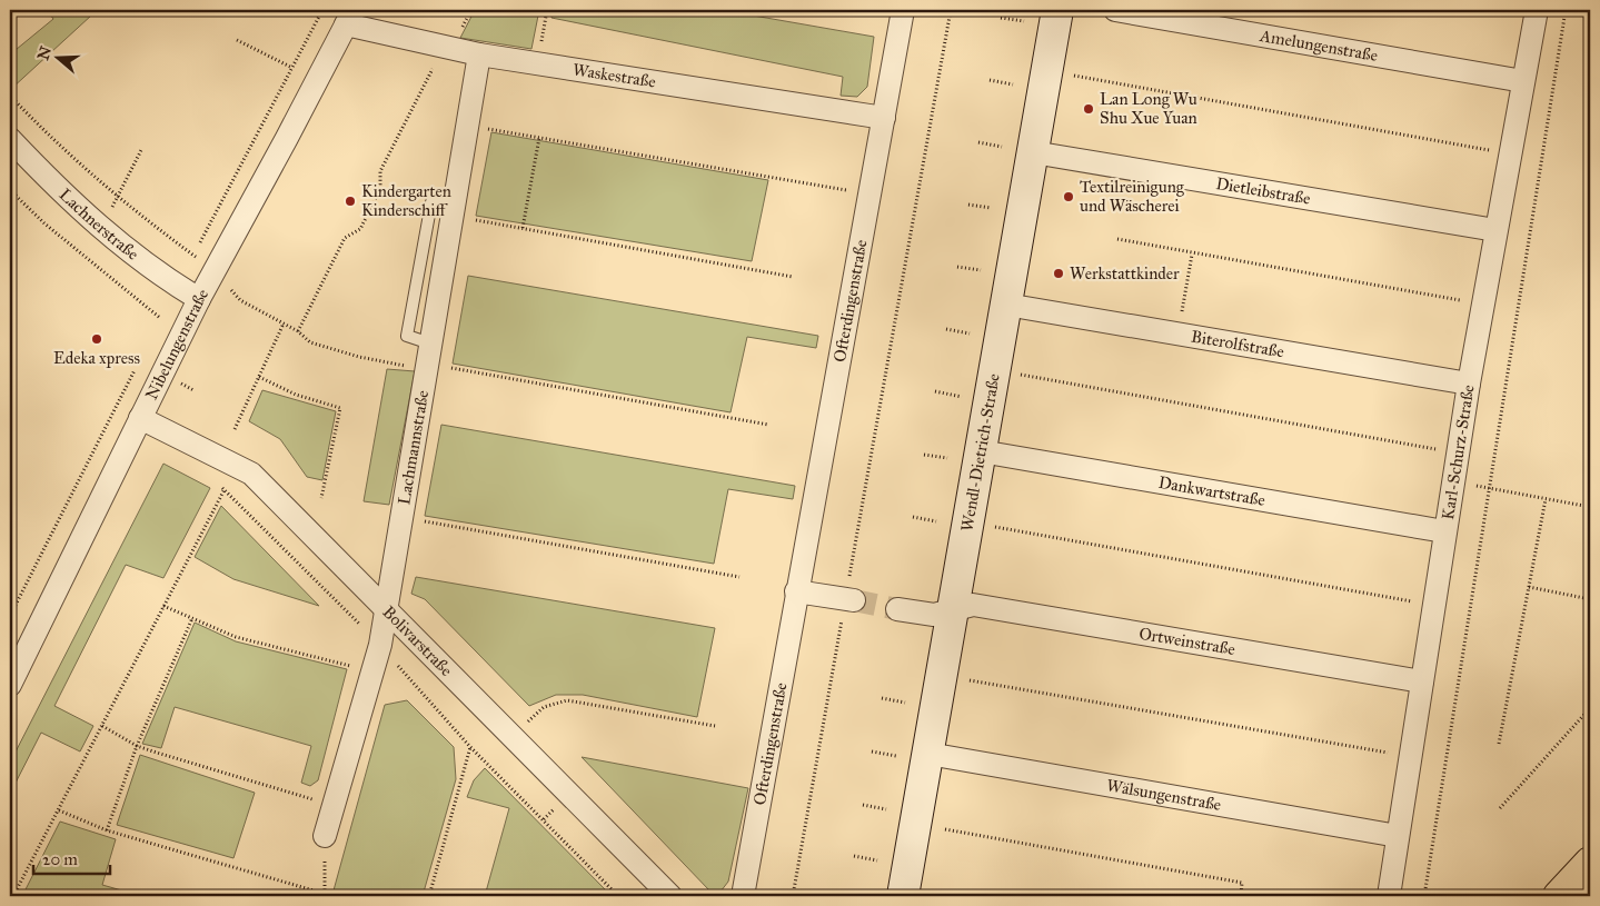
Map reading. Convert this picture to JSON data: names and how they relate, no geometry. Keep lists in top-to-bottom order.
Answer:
{
  "streets": {
    "street": [
      "Amelungenstraße",
      "Waskestraße",
      "Dietleibstraße",
      "Lachnerstraße",
      "Ofterdingenstraße",
      "Biterolfstraße",
      "Nibelungenstraße",
      "Lachmannstraße",
      "Wendl-Dietrich-Straße",
      "Karl-Schurz-Straße",
      "Dankwartstraße",
      "Bolivarstraße",
      "Ortweinstraße",
      "Wälsungenstraße"
    ]
  },
  "crossings": [
    ["Amelungenstraße", "Karl-Schurz-Straße"],
    ["Waskestraße", "Ofterdingenstraße"],
    ["Waskestraße", "Nibelungenstraße"],
    ["Waskestraße", "Lachmannstraße"],
    ["Dietleibstraße", "Wendl-Dietrich-Straße"],
    ["Dietleibstraße", "Karl-Schurz-Straße"],
    ["Lachnerstraße", "Nibelungenstraße"],
    ["Biterolfstraße", "Wendl-Dietrich-Straße"],
    ["Biterolfstraße", "Karl-Schurz-Straße"],
    ["Nibelungenstraße", "Bolivarstraße"],
    ["Lachmannstraße", "Bolivarstraße"],
    ["Wendl-Dietrich-Straße", "Dankwartstraße"],
    ["Wendl-Dietrich-Straße", "Ortweinstraße"],
    ["Wendl-Dietrich-Straße", "Wälsungenstraße"],
    ["Karl-Schurz-Straße", "Dankwartstraße"],
    ["Karl-Schurz-Straße", "Ortweinstraße"],
    ["Karl-Schurz-Straße", "Wälsungenstraße"]
  ],
  "places": [
    "Lan Long Wu Shu Xue Yuan",
    "Textilreinigung und Wäscherei",
    "Kindergarten Kinderschiff",
    "Werkstattkinder",
    "Edeka xpress"
  ],
  "scale_bar": "20 m",
  "north": "left"
}
